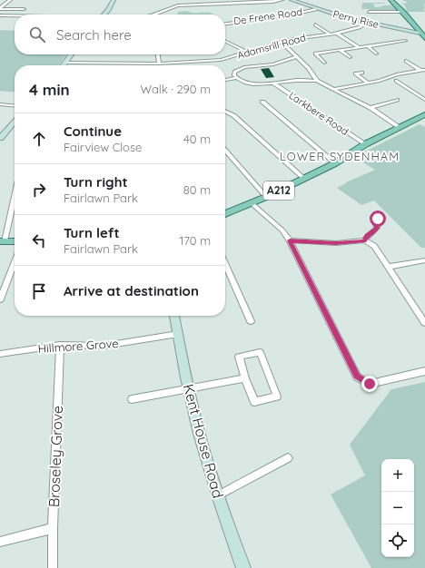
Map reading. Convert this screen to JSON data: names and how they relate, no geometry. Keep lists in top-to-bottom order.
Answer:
{
  "streets": {
    "main road": ["A212"],
    "street": [
      "De Frene Road",
      "Perry Rise",
      "Adamsrill Road",
      "Larkbere Road",
      "Hillmore Grove",
      "Kent House Road",
      "Broseley Grove"
    ]
  },
  "crossings": [
    ["De Frene Road", "Perry Rise"],
    ["Perry Rise", "Adamsrill Road"],
    ["Larkbere Road", "A212"],
    ["Hillmore Grove", "Kent House Road"],
    ["Hillmore Grove", "Broseley Grove"]
  ],
  "districts": ["LOWER SYDENHAM"],
  "page": {
    "search": "Search here",
    "heading": ["4 min", "Walk · 290 m"],
    "list": [
      ["Continue", "Fairview Close", "40 m"],
      ["Turn right", "Fairlawn Park", "80 m"],
      ["Turn left", "Fairlawn Park", "170 m"],
      "Arrive at destination"
    ],
    "map_buttons": ["+", "−"]
  }
}
